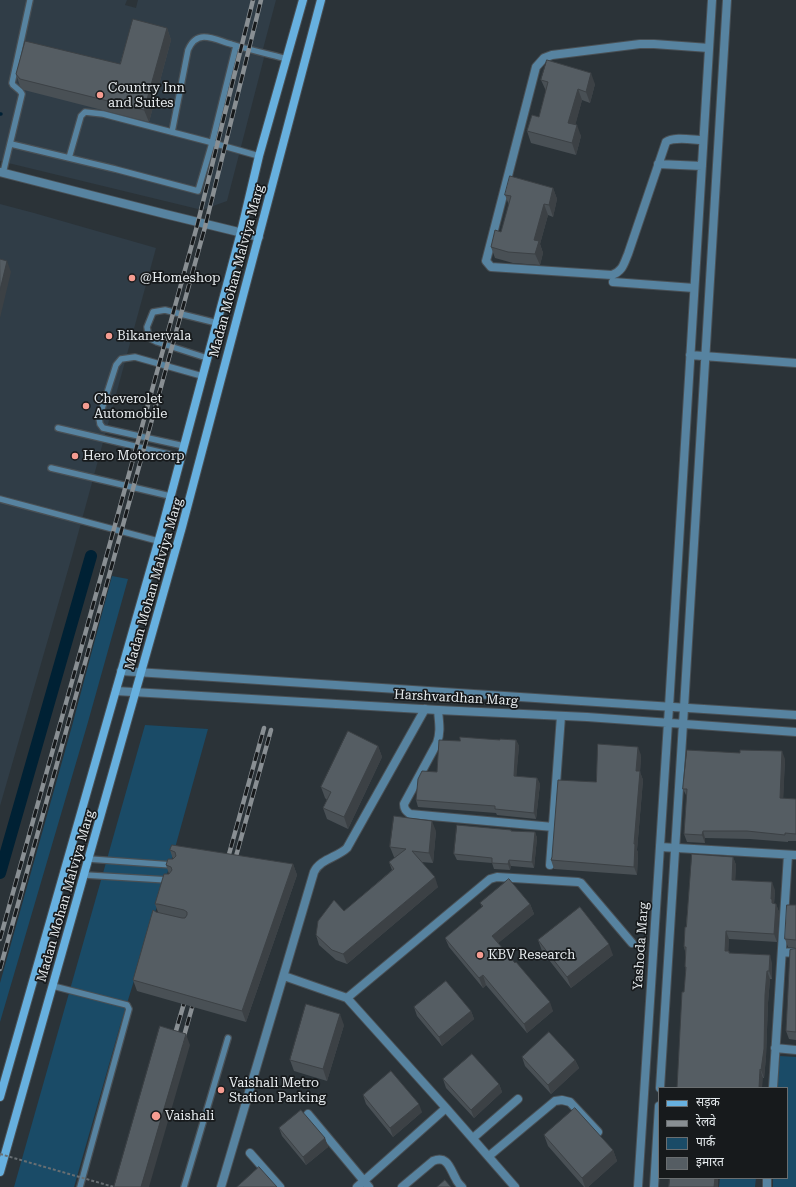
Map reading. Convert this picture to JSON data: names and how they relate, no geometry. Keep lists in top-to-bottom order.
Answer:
{
  "streets": {
    "main road": ["Madan Mohan Malviya Marg"],
    "street": ["Harshvardhan Marg", "Yashoda Marg"]
  },
  "crossings": [
    ["Madan Mohan Malviya Marg", "Harshvardhan Marg"],
    ["Harshvardhan Marg", "Yashoda Marg"]
  ],
  "places": [
    "Country Inn and Suites",
    "@Homeshop",
    "Bikanervala",
    "Cheverolet Automobile",
    "Hero Motorcorp",
    "KBV Research",
    "Vaishali Metro Station Parking",
    "Vaishali"
  ],
  "legend": [
    "सड़क",
    "रेलवे",
    "पार्क",
    "इमारत"
  ]
}
